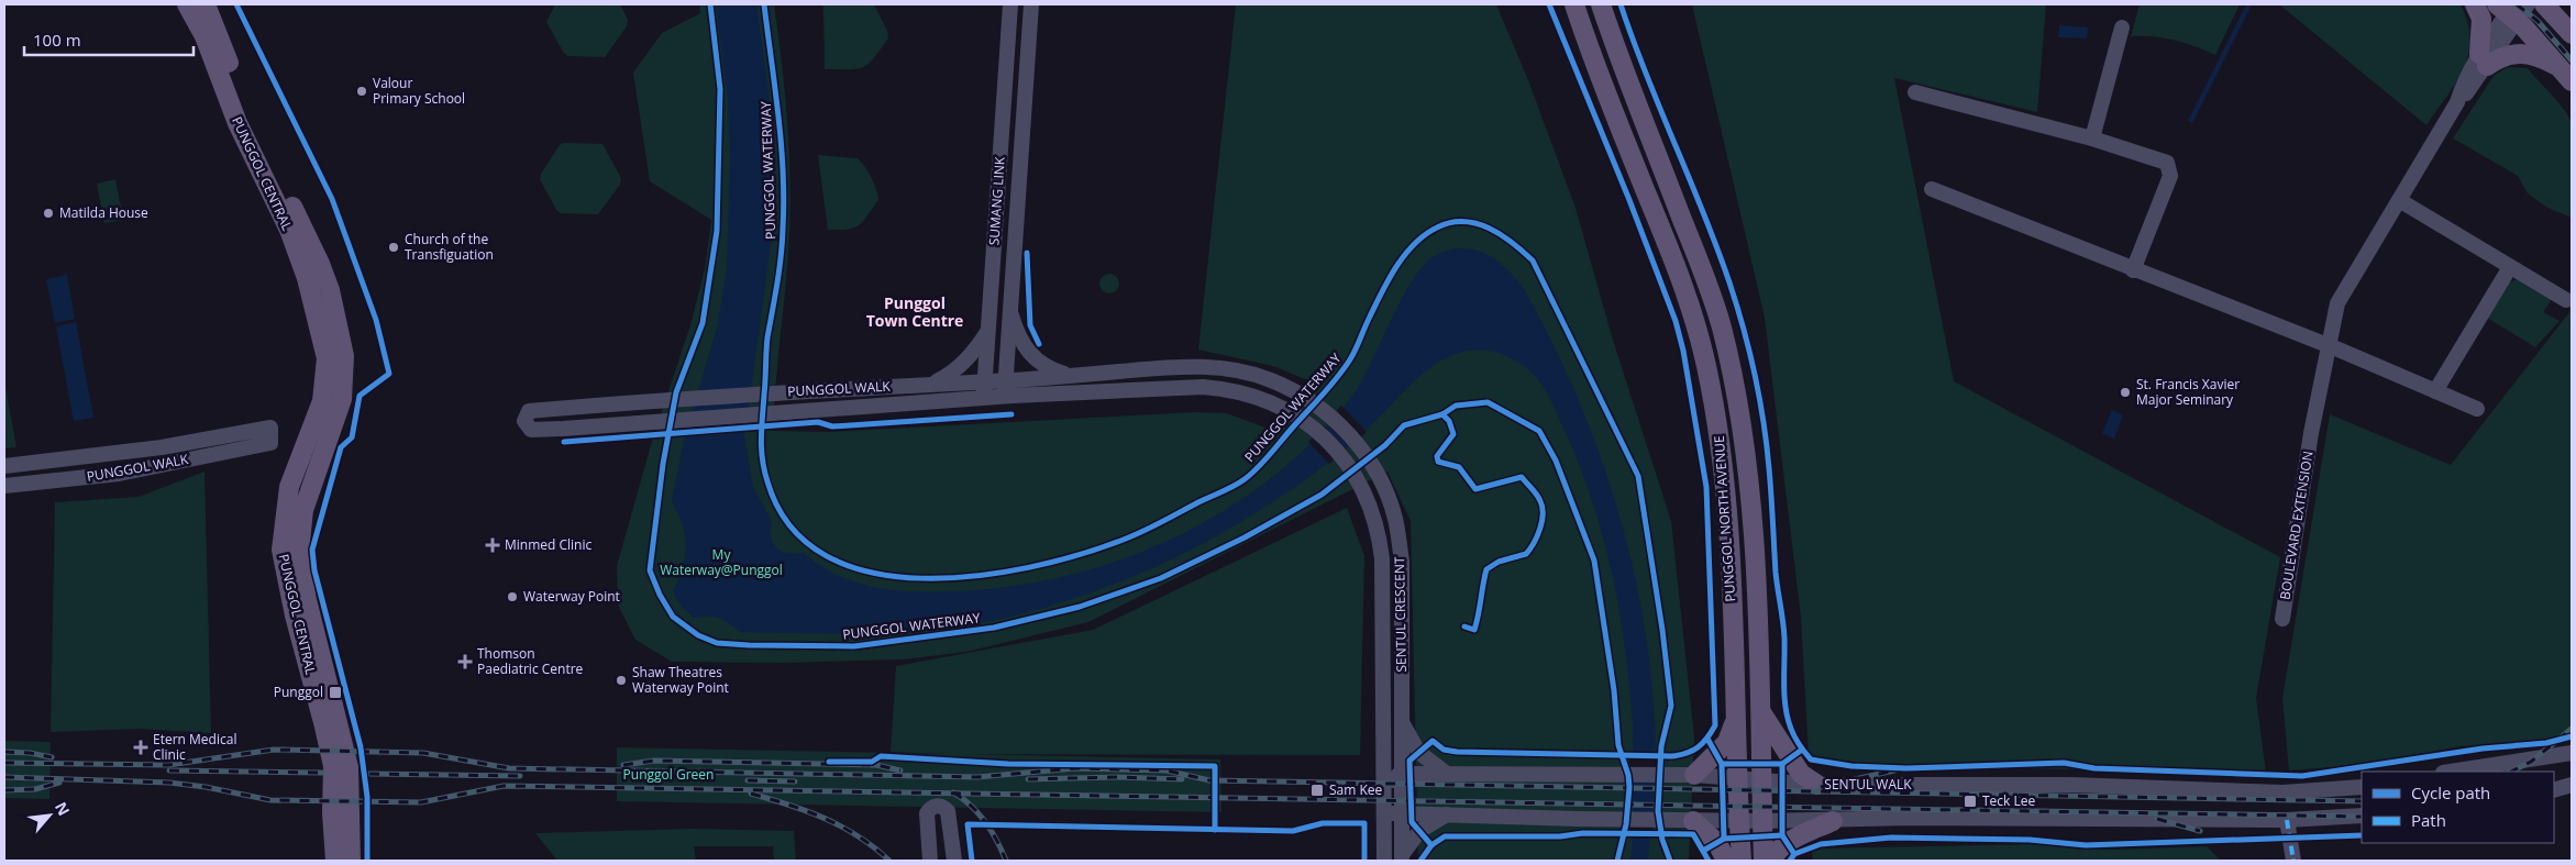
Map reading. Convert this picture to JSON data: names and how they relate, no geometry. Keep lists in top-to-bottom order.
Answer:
{
  "streets": {
    "main road": ["PUNGGOL CENTRAL", "PUNGGOL NORTH AVENUE"],
    "street": [
      "SUMANG LINK",
      "PUNGGOL WALK",
      "BOULEVARD EXTENSION",
      "SENTUL CRESCENT",
      "SENTUL WALK"
    ],
    "cycle path": ["PUNGGOL WATERWAY"]
  },
  "crossings": [
    ["SUMANG LINK", "PUNGGOL WALK"],
    ["SUMANG LINK", "SENTUL CRESCENT"],
    ["PUNGGOL WALK", "SENTUL CRESCENT"],
    ["PUNGGOL NORTH AVENUE", "SENTUL WALK"],
    ["SENTUL CRESCENT", "SENTUL WALK"]
  ],
  "districts": ["Punggol Town Centre"],
  "parks": ["My Waterway@Punggol", "Punggol Green"],
  "places": {
    "other": [
      "Valour Primary School",
      "Matilda House",
      "Church of the Transfiguation",
      "St. Francis Xavier Major Seminary",
      "Waterway Point",
      "Shaw Theatres Waterway Point"
    ],
    "health": ["Minmed Clinic", "Thomson Paediatric Centre", "Etern Medical Clinic"],
    "transit": ["Punggol", "Sam Kee", "Teck Lee"]
  },
  "legend": ["Cycle path", "Path"],
  "scale_bar": "100 m",
  "north": "top right"
}
